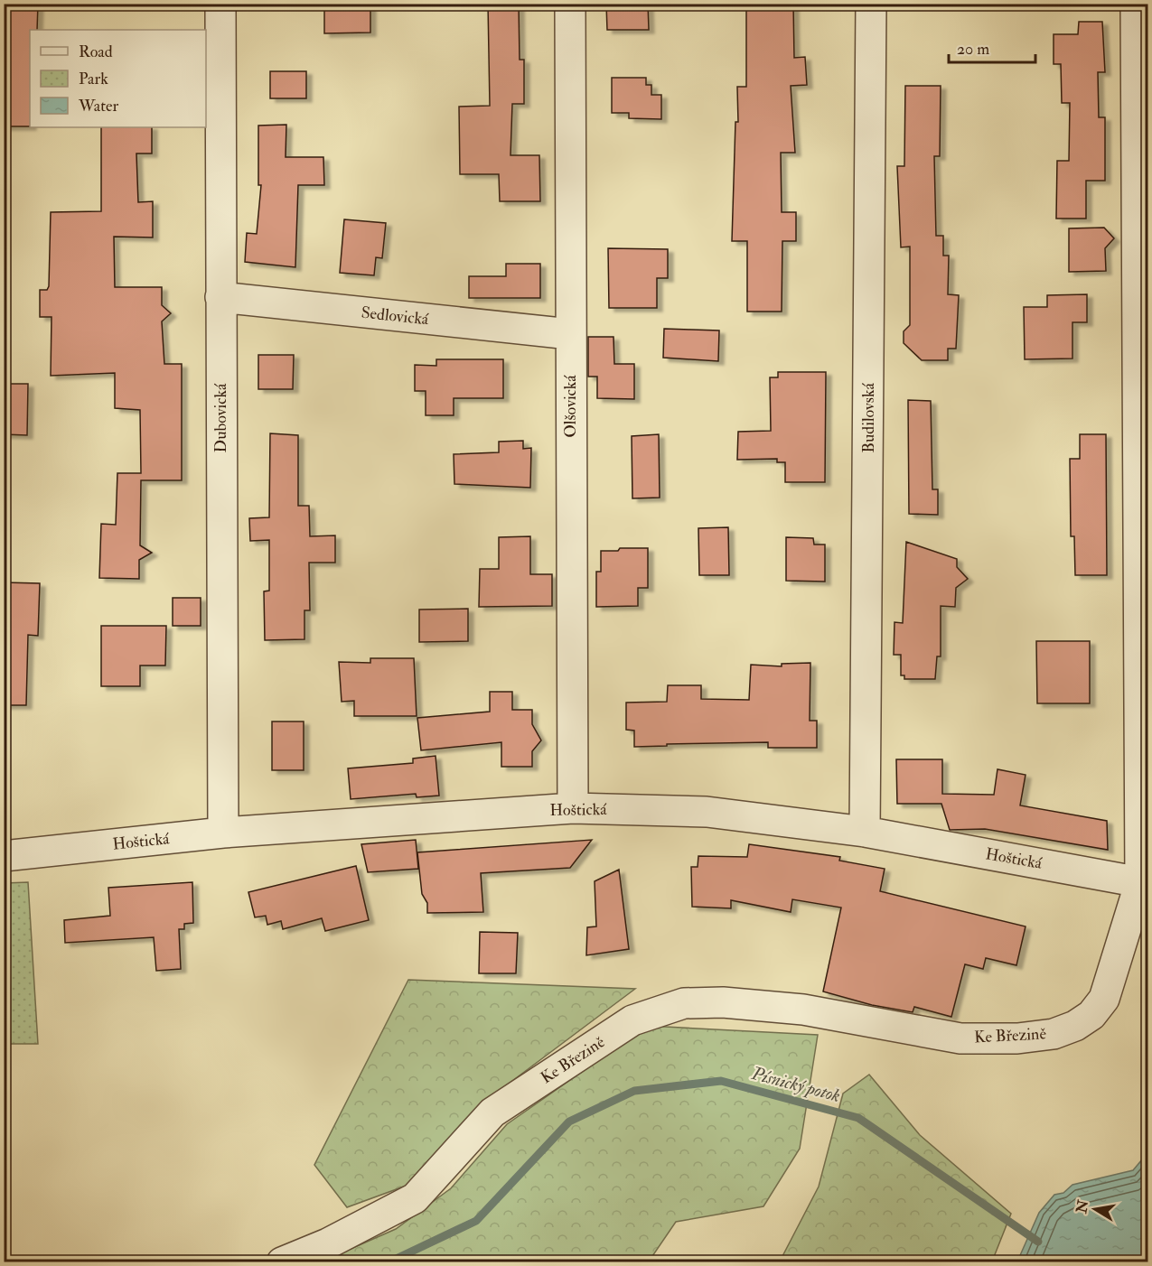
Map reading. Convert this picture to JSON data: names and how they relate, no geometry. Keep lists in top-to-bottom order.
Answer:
{
  "streets": {
    "street": [
      "Sedlovická",
      "Olšovická",
      "Dubovická",
      "Budilovská",
      "Hoštická",
      "Ke Březině"
    ]
  },
  "crossings": [
    ["Sedlovická", "Olšovická"],
    ["Sedlovická", "Dubovická"],
    ["Olšovická", "Hoštická"],
    ["Dubovická", "Hoštická"],
    ["Budilovská", "Hoštická"],
    ["Hoštická", "Ke Březině"]
  ],
  "water": ["Písnický potok"],
  "legend": ["Road", "Park", "Water"],
  "scale_bar": "20 m",
  "north": "left"
}
